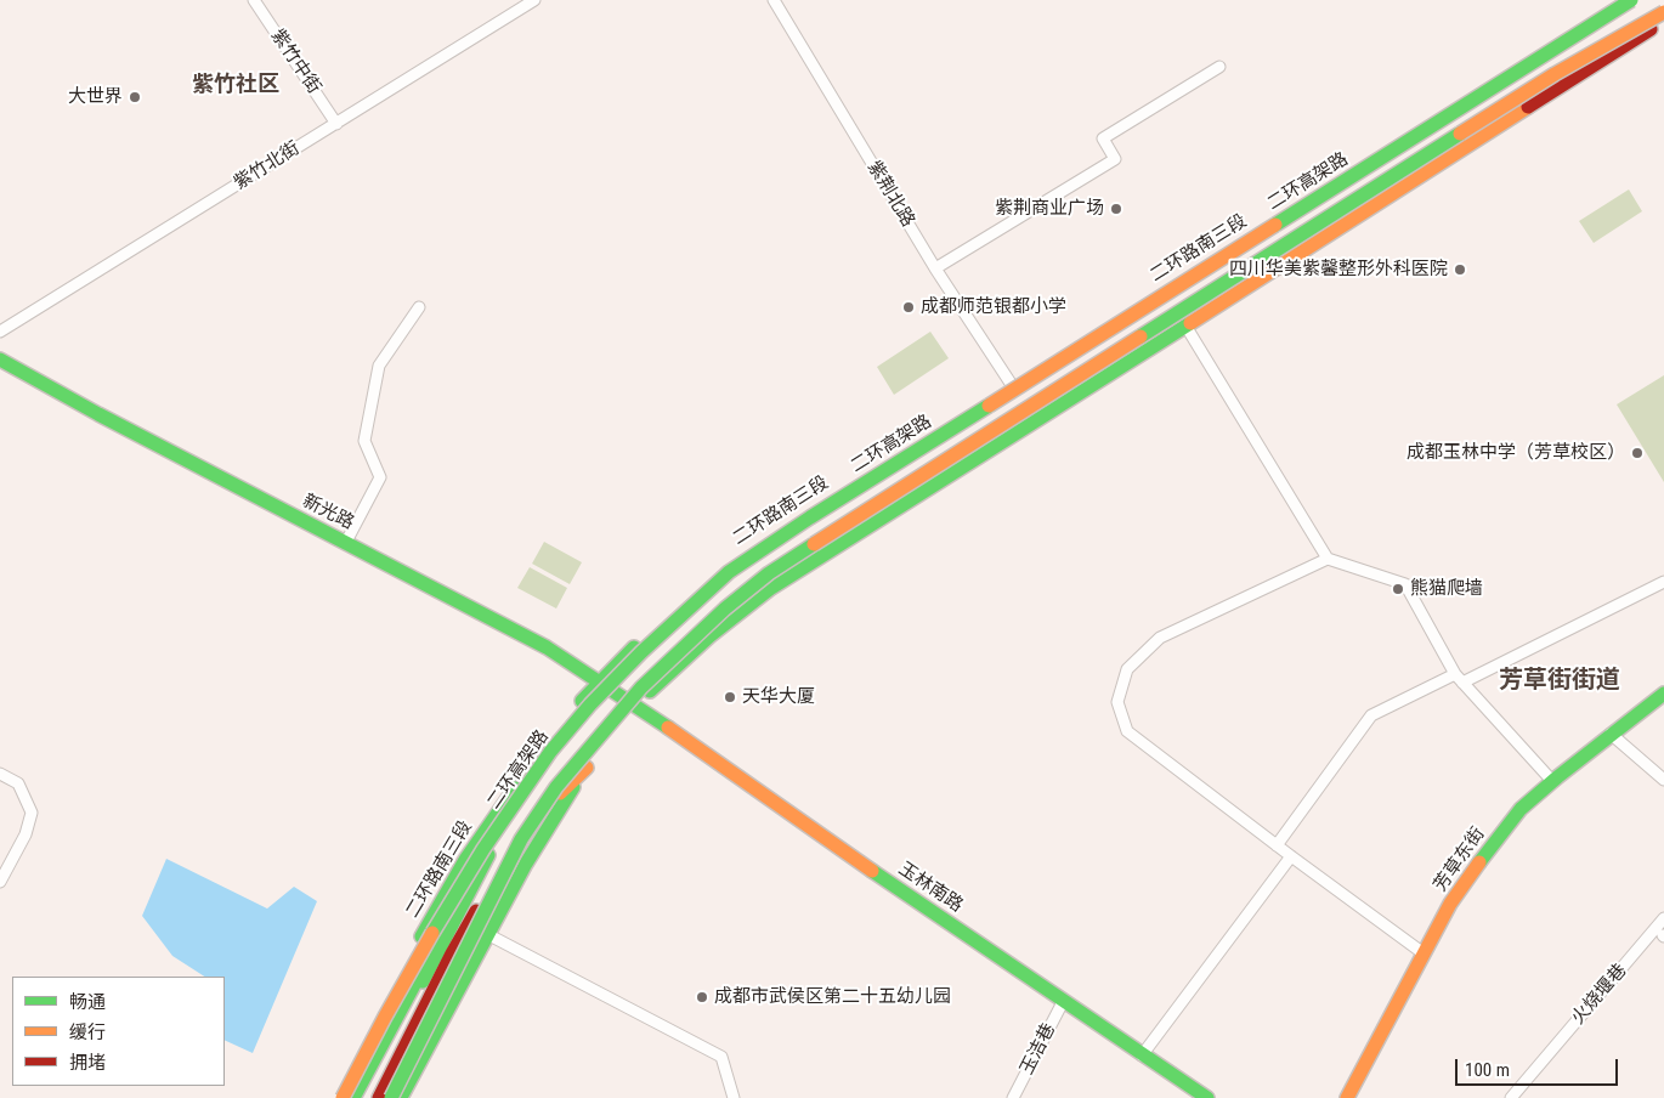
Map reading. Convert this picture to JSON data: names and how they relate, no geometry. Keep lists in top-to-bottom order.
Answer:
{
  "streets": {
    "main road": [
      "二环高架路",
      "二环路南三段",
      "新光路",
      "芳草东街",
      "玉林南路"
    ],
    "street": [
      "紫竹中街",
      "紫竹北街",
      "紫荆北路",
      "火烧堰巷",
      "玉洁巷"
    ]
  },
  "crossings": [
    ["紫竹中街", "紫竹北街"],
    ["紫荆北路", "二环路南三段"],
    ["二环路南三段", "新光路"],
    ["新光路", "玉林南路"],
    ["玉林南路", "玉洁巷"]
  ],
  "districts": ["紫竹社区", "芳草街街道"],
  "places": [
    "大世界",
    "紫荆商业广场",
    "四川华美紫馨整形外科医院",
    "成都师范银都小学",
    "成都玉林中学（芳草校区）",
    "熊猫爬墙",
    "天华大厦",
    "成都市武侯区第二十五幼儿园"
  ],
  "legend": ["畅通", "缓行", "拥堵"],
  "scale_bar": "100 m"
}
